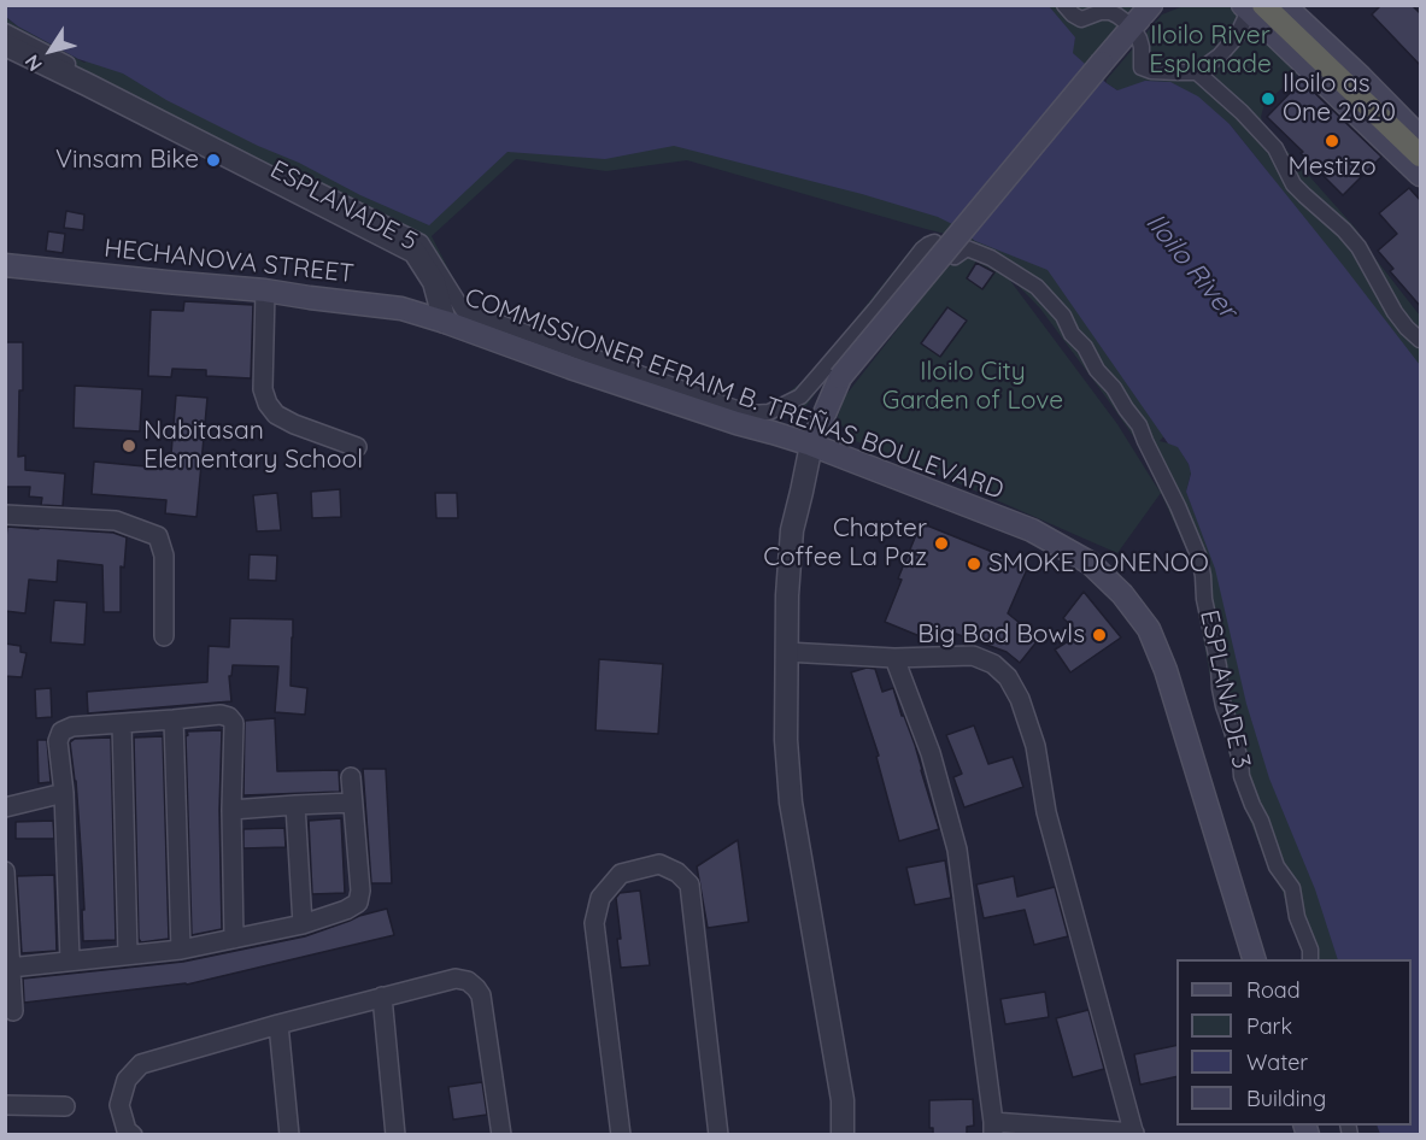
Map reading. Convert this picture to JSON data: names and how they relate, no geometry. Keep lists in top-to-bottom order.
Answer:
{
  "streets": {
    "main road": ["HECHANOVA STREET", "COMMISSIONER EFRAIM B. TREÑAS BOULEVARD"],
    "street": ["ESPLANADE 5", "ESPLANADE 3"]
  },
  "crossings": [
    ["ESPLANADE 5", "ESPLANADE 3"],
    ["HECHANOVA STREET", "COMMISSIONER EFRAIM B. TREÑAS BOULEVARD"]
  ],
  "water": ["Iloilo River"],
  "parks": ["Iloilo River Esplanade", "Iloilo City Garden of Love"],
  "places": [
    "Iloilo as One 2020",
    "Mestizo",
    "Vinsam Bike",
    "Nabitasan Elementary School",
    "Chapter Coffee La Paz",
    "SMOKE DONENOO",
    "Big Bad Bowls"
  ],
  "legend": [
    "Road",
    "Park",
    "Water",
    "Building"
  ],
  "north": "bottom left"
}
